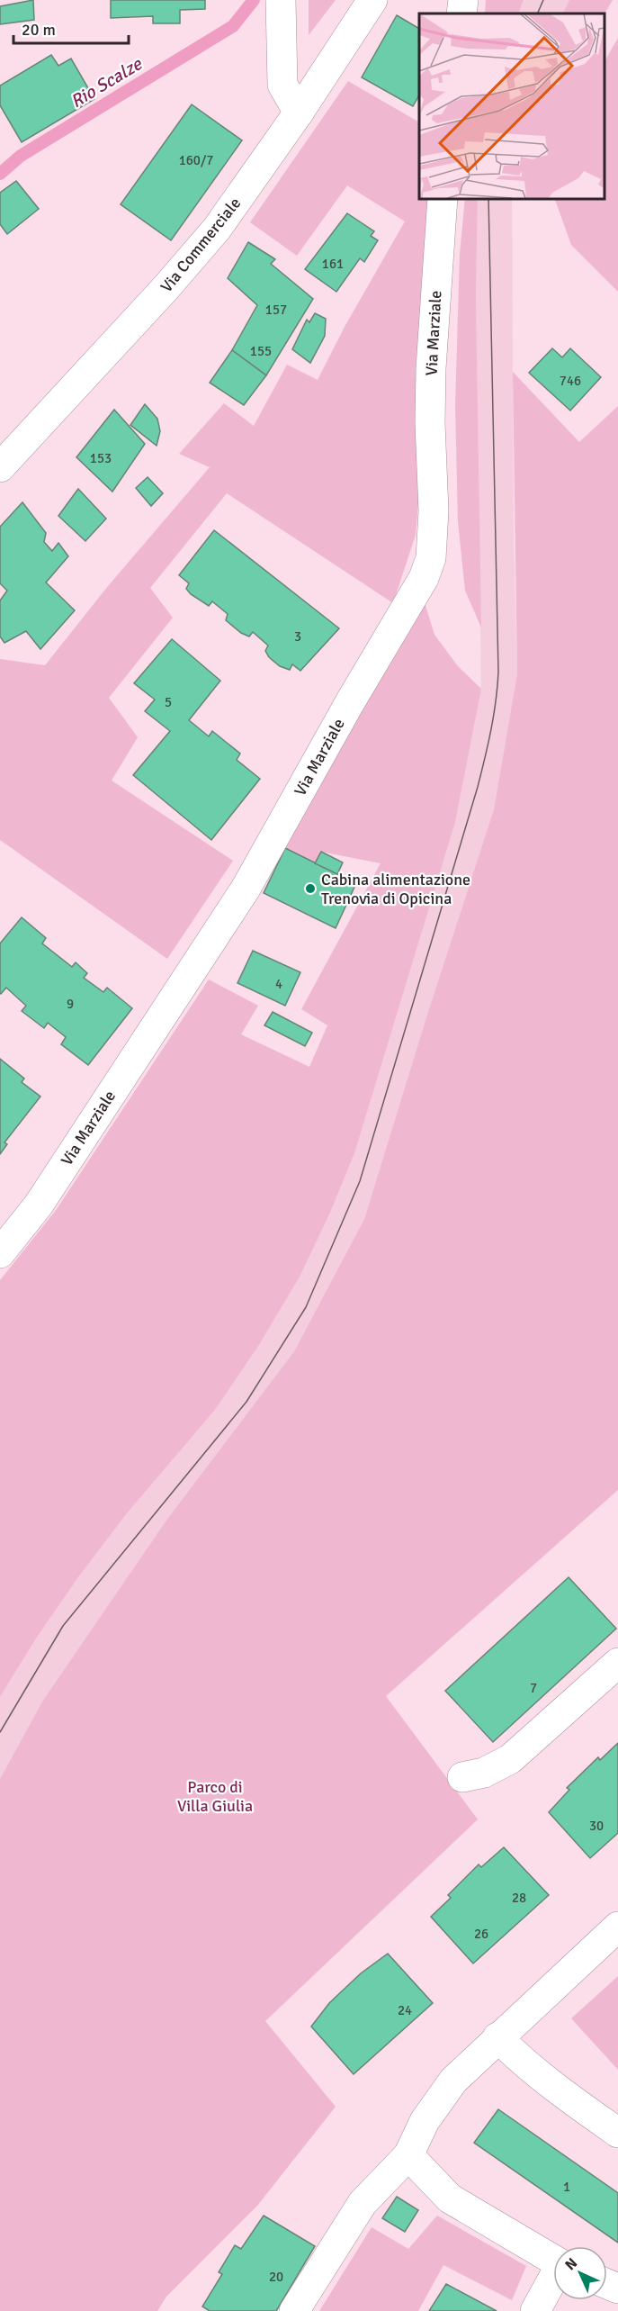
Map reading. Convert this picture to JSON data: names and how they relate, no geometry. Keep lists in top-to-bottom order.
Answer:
{
  "streets": {
    "street": ["Via Commerciale", "Via Marziale"]
  },
  "water": ["Rio Scalze"],
  "parks": ["Parco di Villa Giulia"],
  "places": ["Cabina alimentazione Trenovia di Opicina"],
  "house_numbers": [
    "160/7",
    "161",
    "157",
    "155",
    "746",
    "153",
    "3",
    "5",
    "4",
    "9",
    "7",
    "30",
    "28",
    "26",
    "24",
    "1",
    "20"
  ],
  "scale_bar": "20 m",
  "north": "top left"
}
